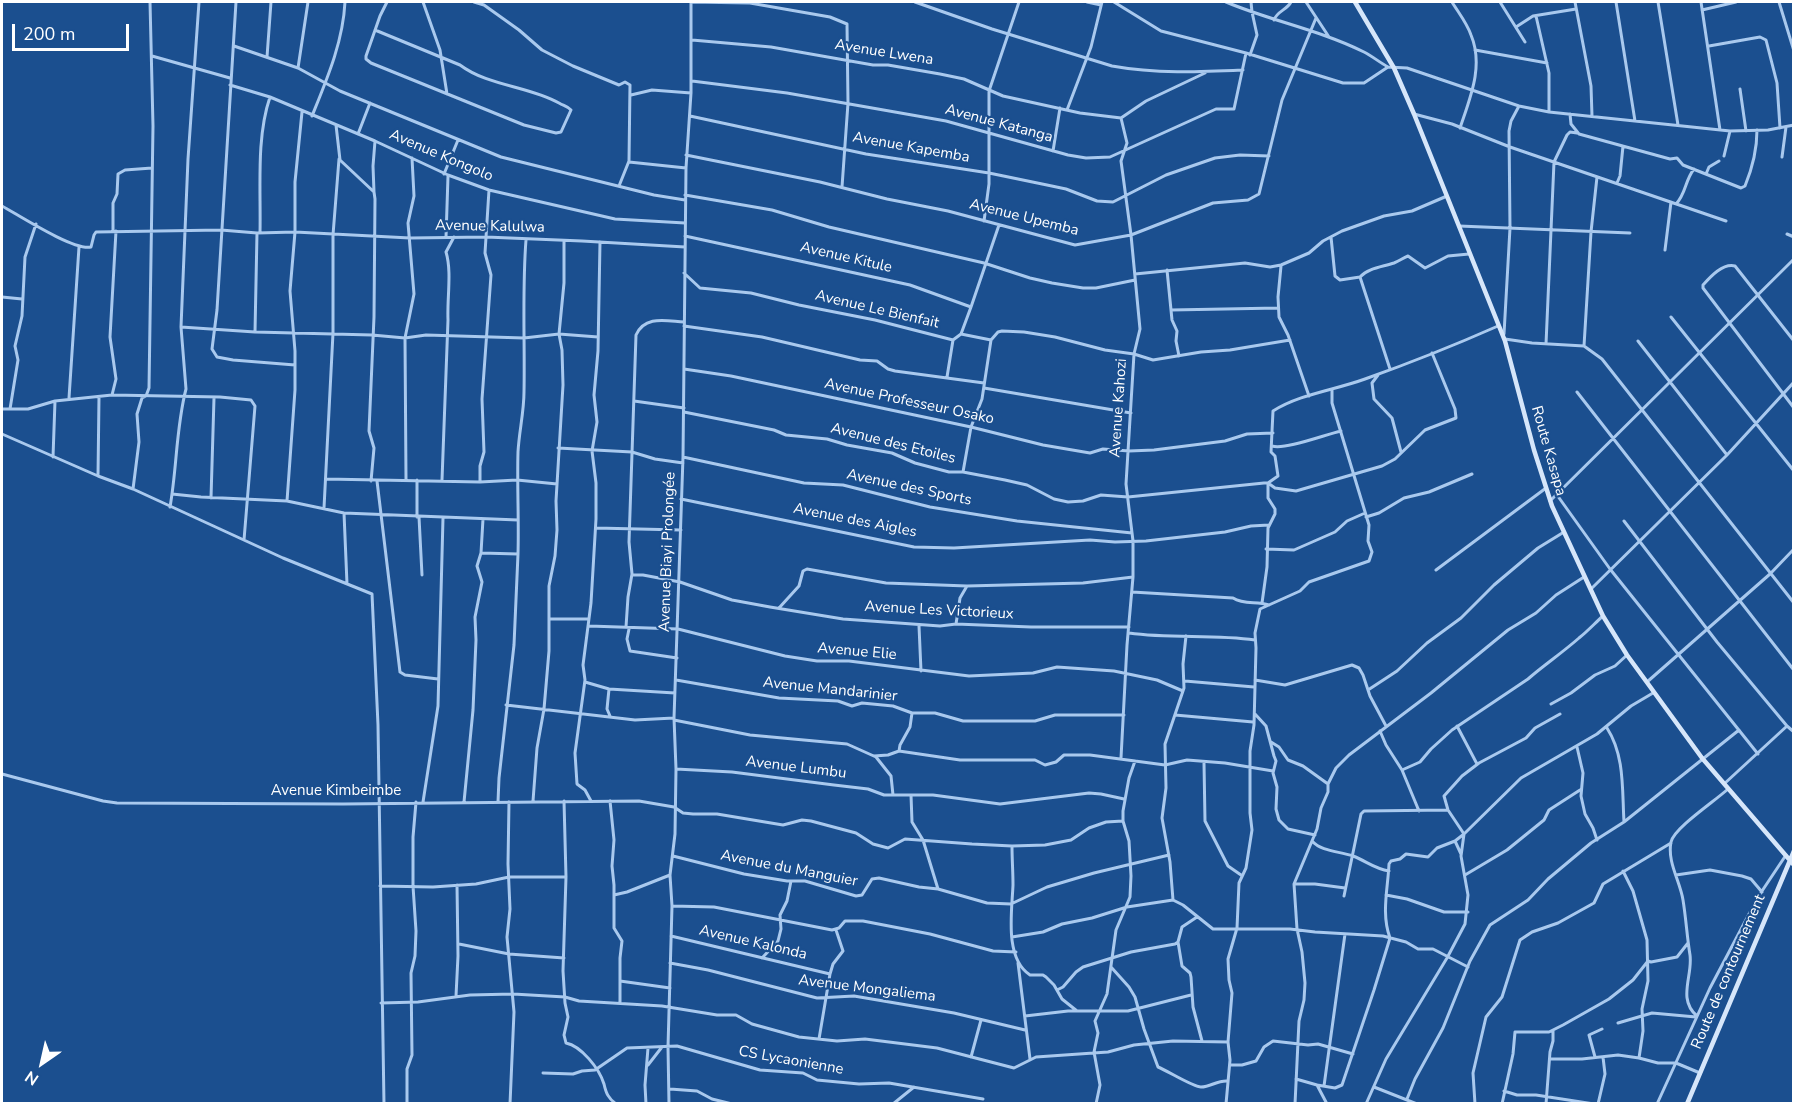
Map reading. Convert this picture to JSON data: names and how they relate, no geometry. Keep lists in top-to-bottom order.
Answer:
{
  "streets": {
    "main road": ["Route Kasapa", "Route de contournement"],
    "street": [
      "Avenue Lwena",
      "Avenue Katanga",
      "Avenue Kapemba",
      "Avenue Kongolo",
      "Avenue Upemba",
      "Avenue Kalulwa",
      "Avenue Kitule",
      "Avenue Le Bienfait",
      "Avenue Professeur Osako",
      "Avenue Kahozi",
      "Avenue des Etoiles",
      "Avenue des Sports",
      "Avenue des Aigles",
      "Avenue Biayi Prolongée",
      "Avenue Les Victorieux",
      "Avenue Elie",
      "Avenue Mandarinier",
      "Avenue Lumbu",
      "Avenue Kimbeimbe",
      "Avenue du Manguier",
      "Avenue Kalonda",
      "Avenue Mongaliema",
      "CS Lycaonienne"
    ]
  },
  "crossings": [
    ["Avenue Lwena", "Avenue Biayi Prolongée"],
    ["Avenue Katanga", "Avenue Kahozi"],
    ["Avenue Katanga", "Avenue Biayi Prolongée"],
    ["Avenue Kapemba", "Avenue Upemba"],
    ["Avenue Kapemba", "Avenue Kahozi"],
    ["Avenue Kapemba", "Avenue Biayi Prolongée"],
    ["Avenue Kongolo", "Avenue Biayi Prolongée"],
    ["Avenue Upemba", "Avenue Kahozi"],
    ["Avenue Upemba", "Avenue Biayi Prolongée"],
    ["Avenue Kalulwa", "Avenue Biayi Prolongée"],
    ["Avenue Kitule", "Avenue Biayi Prolongée"],
    ["Avenue Le Bienfait", "Avenue Biayi Prolongée"],
    ["Avenue Professeur Osako", "Avenue Kahozi"],
    ["Avenue Professeur Osako", "Avenue Biayi Prolongée"],
    ["Avenue Kahozi", "Avenue des Etoiles"],
    ["Avenue Kahozi", "Avenue des Sports"],
    ["Avenue Kahozi", "Avenue des Aigles"],
    ["Avenue Kahozi", "Avenue Les Victorieux"],
    ["Avenue Kahozi", "Avenue Elie"],
    ["Avenue Kahozi", "Avenue Mandarinier"],
    ["Avenue des Etoiles", "Avenue Biayi Prolongée"],
    ["Route Kasapa", "Route de contournement"],
    ["Avenue des Sports", "Avenue Biayi Prolongée"],
    ["Avenue des Aigles", "Avenue Biayi Prolongée"],
    ["Avenue Biayi Prolongée", "Avenue Les Victorieux"],
    ["Avenue Biayi Prolongée", "Avenue Elie"],
    ["Avenue Biayi Prolongée", "Avenue Mandarinier"],
    ["Avenue Biayi Prolongée", "Avenue Lumbu"],
    ["Avenue Biayi Prolongée", "Avenue Kimbeimbe"],
    ["Avenue Biayi Prolongée", "Avenue du Manguier"],
    ["Avenue Biayi Prolongée", "Avenue Kalonda"],
    ["Avenue Biayi Prolongée", "Avenue Mongaliema"],
    ["Avenue Biayi Prolongée", "CS Lycaonienne"]
  ],
  "scale_bar": "200 m",
  "north": "bottom left"
}
